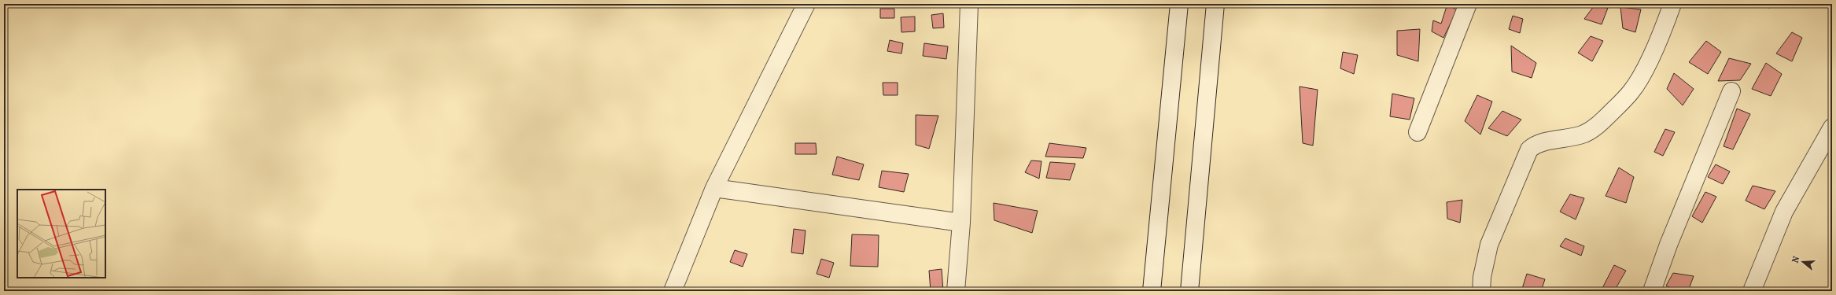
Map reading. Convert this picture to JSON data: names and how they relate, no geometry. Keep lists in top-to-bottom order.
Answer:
{
  "north": "left"
}
